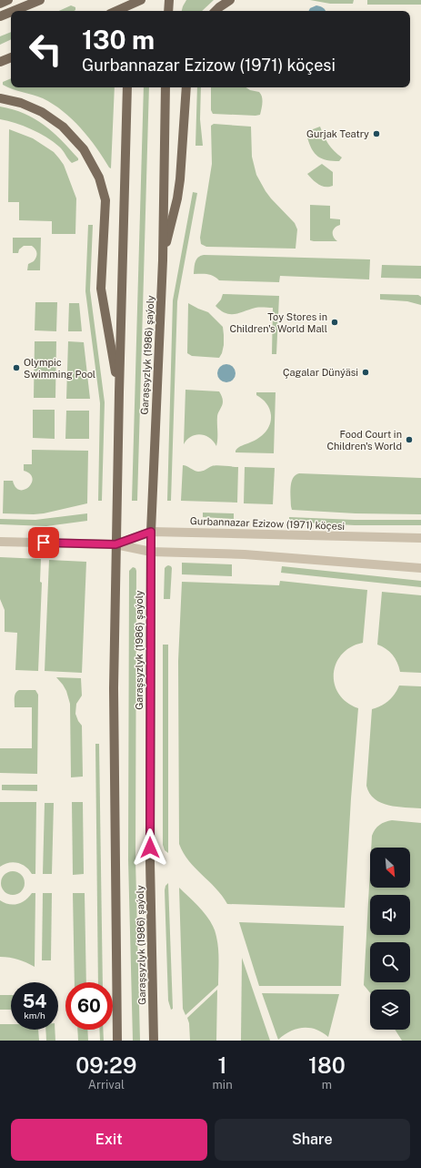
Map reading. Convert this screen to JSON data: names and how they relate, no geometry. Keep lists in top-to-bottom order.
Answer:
{
  "streets": {
    "main road": ["Garaşsyzlyk (1986) şaýoly"],
    "street": ["Gurbannazar Ezizow (1971) köçesi"]
  },
  "crossings": [
    ["Garaşsyzlyk (1986) şaýoly", "Gurbannazar Ezizow (1971) köçesi"]
  ],
  "places": [
    "Gurjak Teatry",
    "Toy Stores in Children's World Mall",
    "Olympic Swimming Pool",
    "Çagalar Dünýäsi",
    "Food Court in Children's World"
  ],
  "north": "bottom right",
  "page": {
    "turn": ["130 m", "Gurbannazar Ezizow (1971) köçesi"],
    "speed": "54 km/h",
    "limit": "60",
    "eta": [
      "09:29",
      "Arrival",
      "1",
      "min",
      "180",
      "m"
    ],
    "buttons": ["Exit", "Share"]
  }
}
